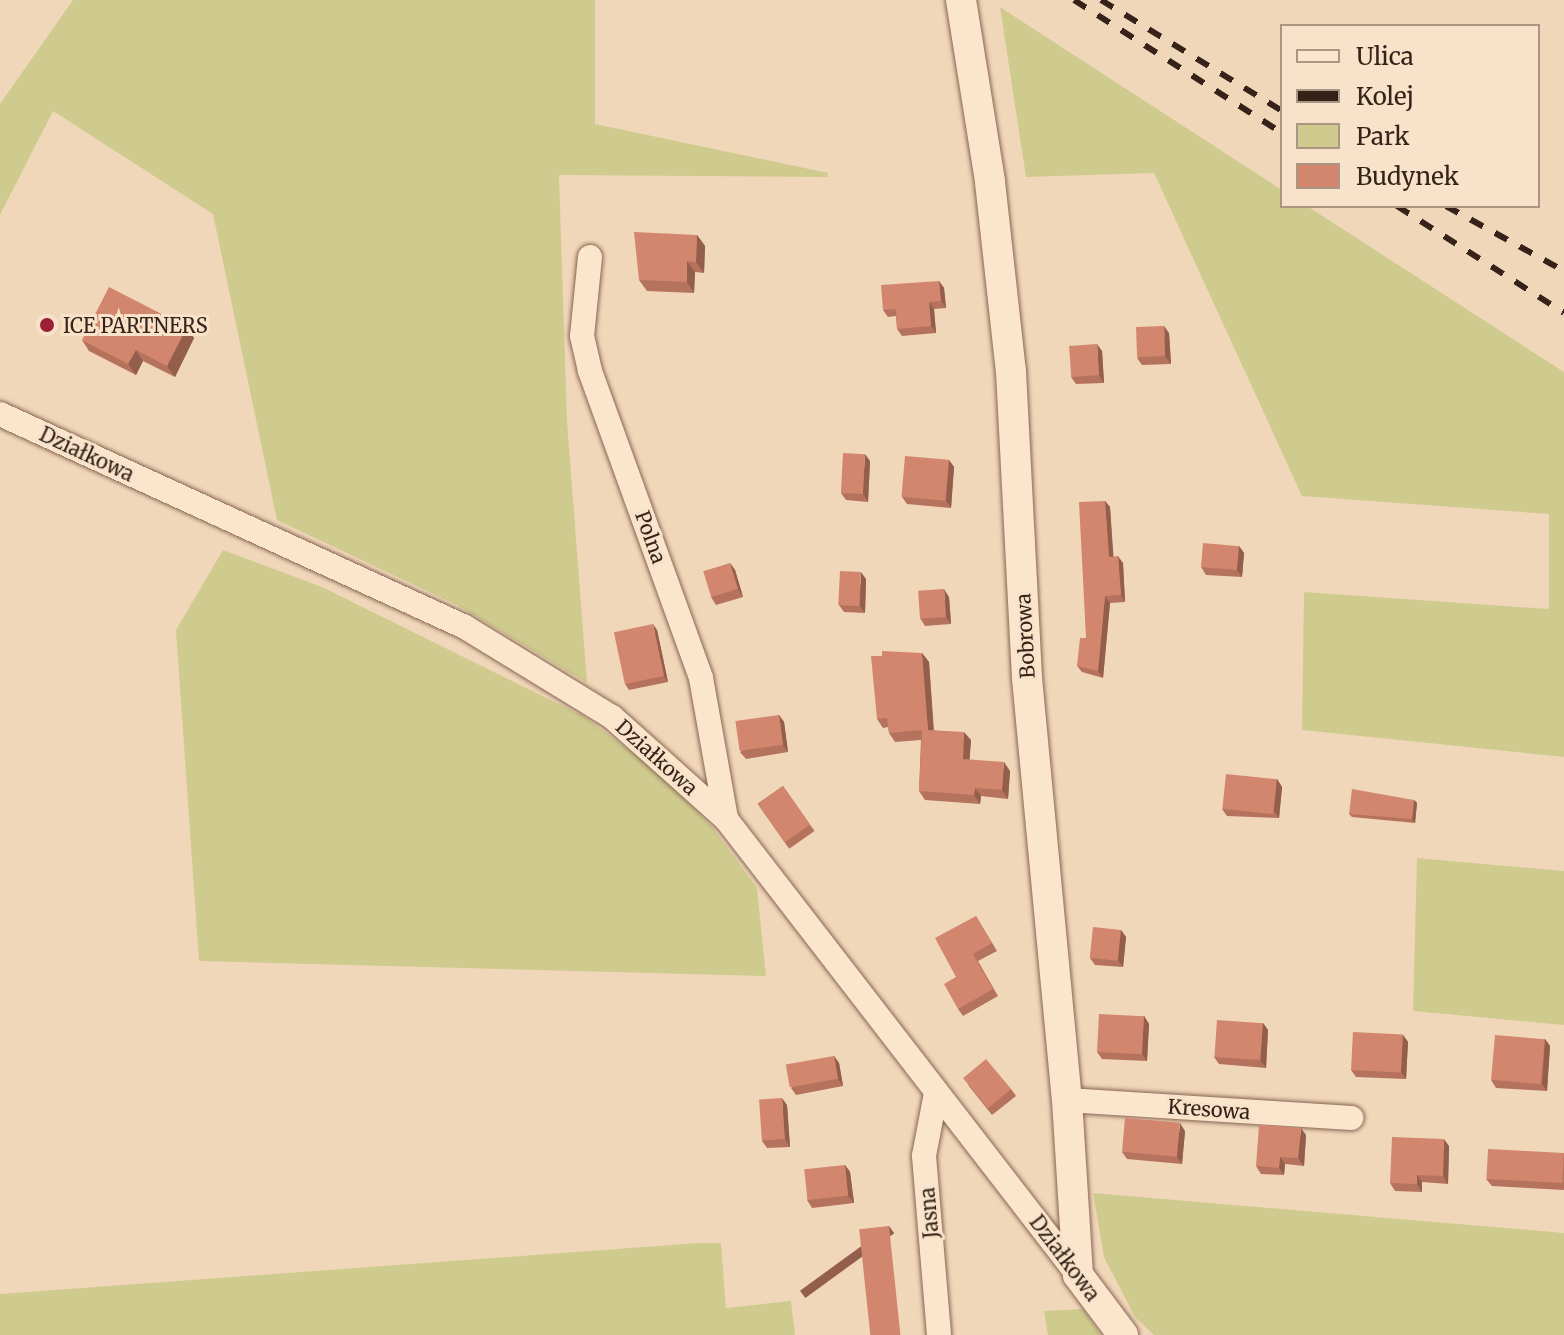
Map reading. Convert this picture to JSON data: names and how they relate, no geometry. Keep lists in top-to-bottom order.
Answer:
{
  "streets": {
    "street": [
      "Działkowa",
      "Polna",
      "Bobrowa",
      "Kresowa",
      "Jasna"
    ]
  },
  "crossings": [
    ["Działkowa", "Polna"],
    ["Działkowa", "Bobrowa"],
    ["Działkowa", "Jasna"],
    ["Bobrowa", "Kresowa"]
  ],
  "places": ["ICE PARTNERS"],
  "legend": [
    "Ulica",
    "Kolej",
    "Park",
    "Budynek"
  ]
}
